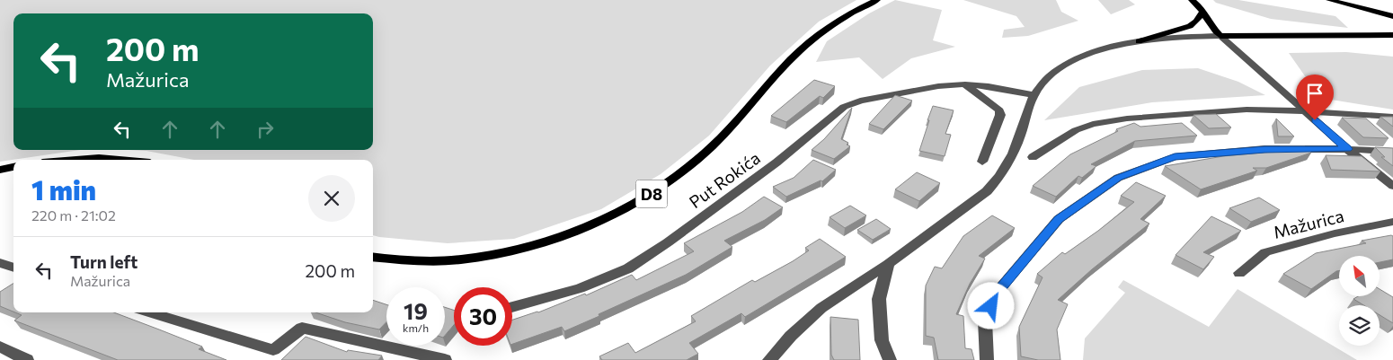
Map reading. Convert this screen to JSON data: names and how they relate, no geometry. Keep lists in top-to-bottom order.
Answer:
{
  "streets": {
    "main road": ["D8"],
    "street": ["Put Rokića", "Mažurica"]
  },
  "north": "top left",
  "page": {
    "turn": ["200 m", "Mažurica"],
    "heading": ["1 min", "220 m · 21:02"],
    "list": [
      {
        "name": "Turn left",
        "note": "Mažurica",
        "value": "200 m"
      }
    ],
    "speed": "19 km/h",
    "limit": "30"
  }
}
